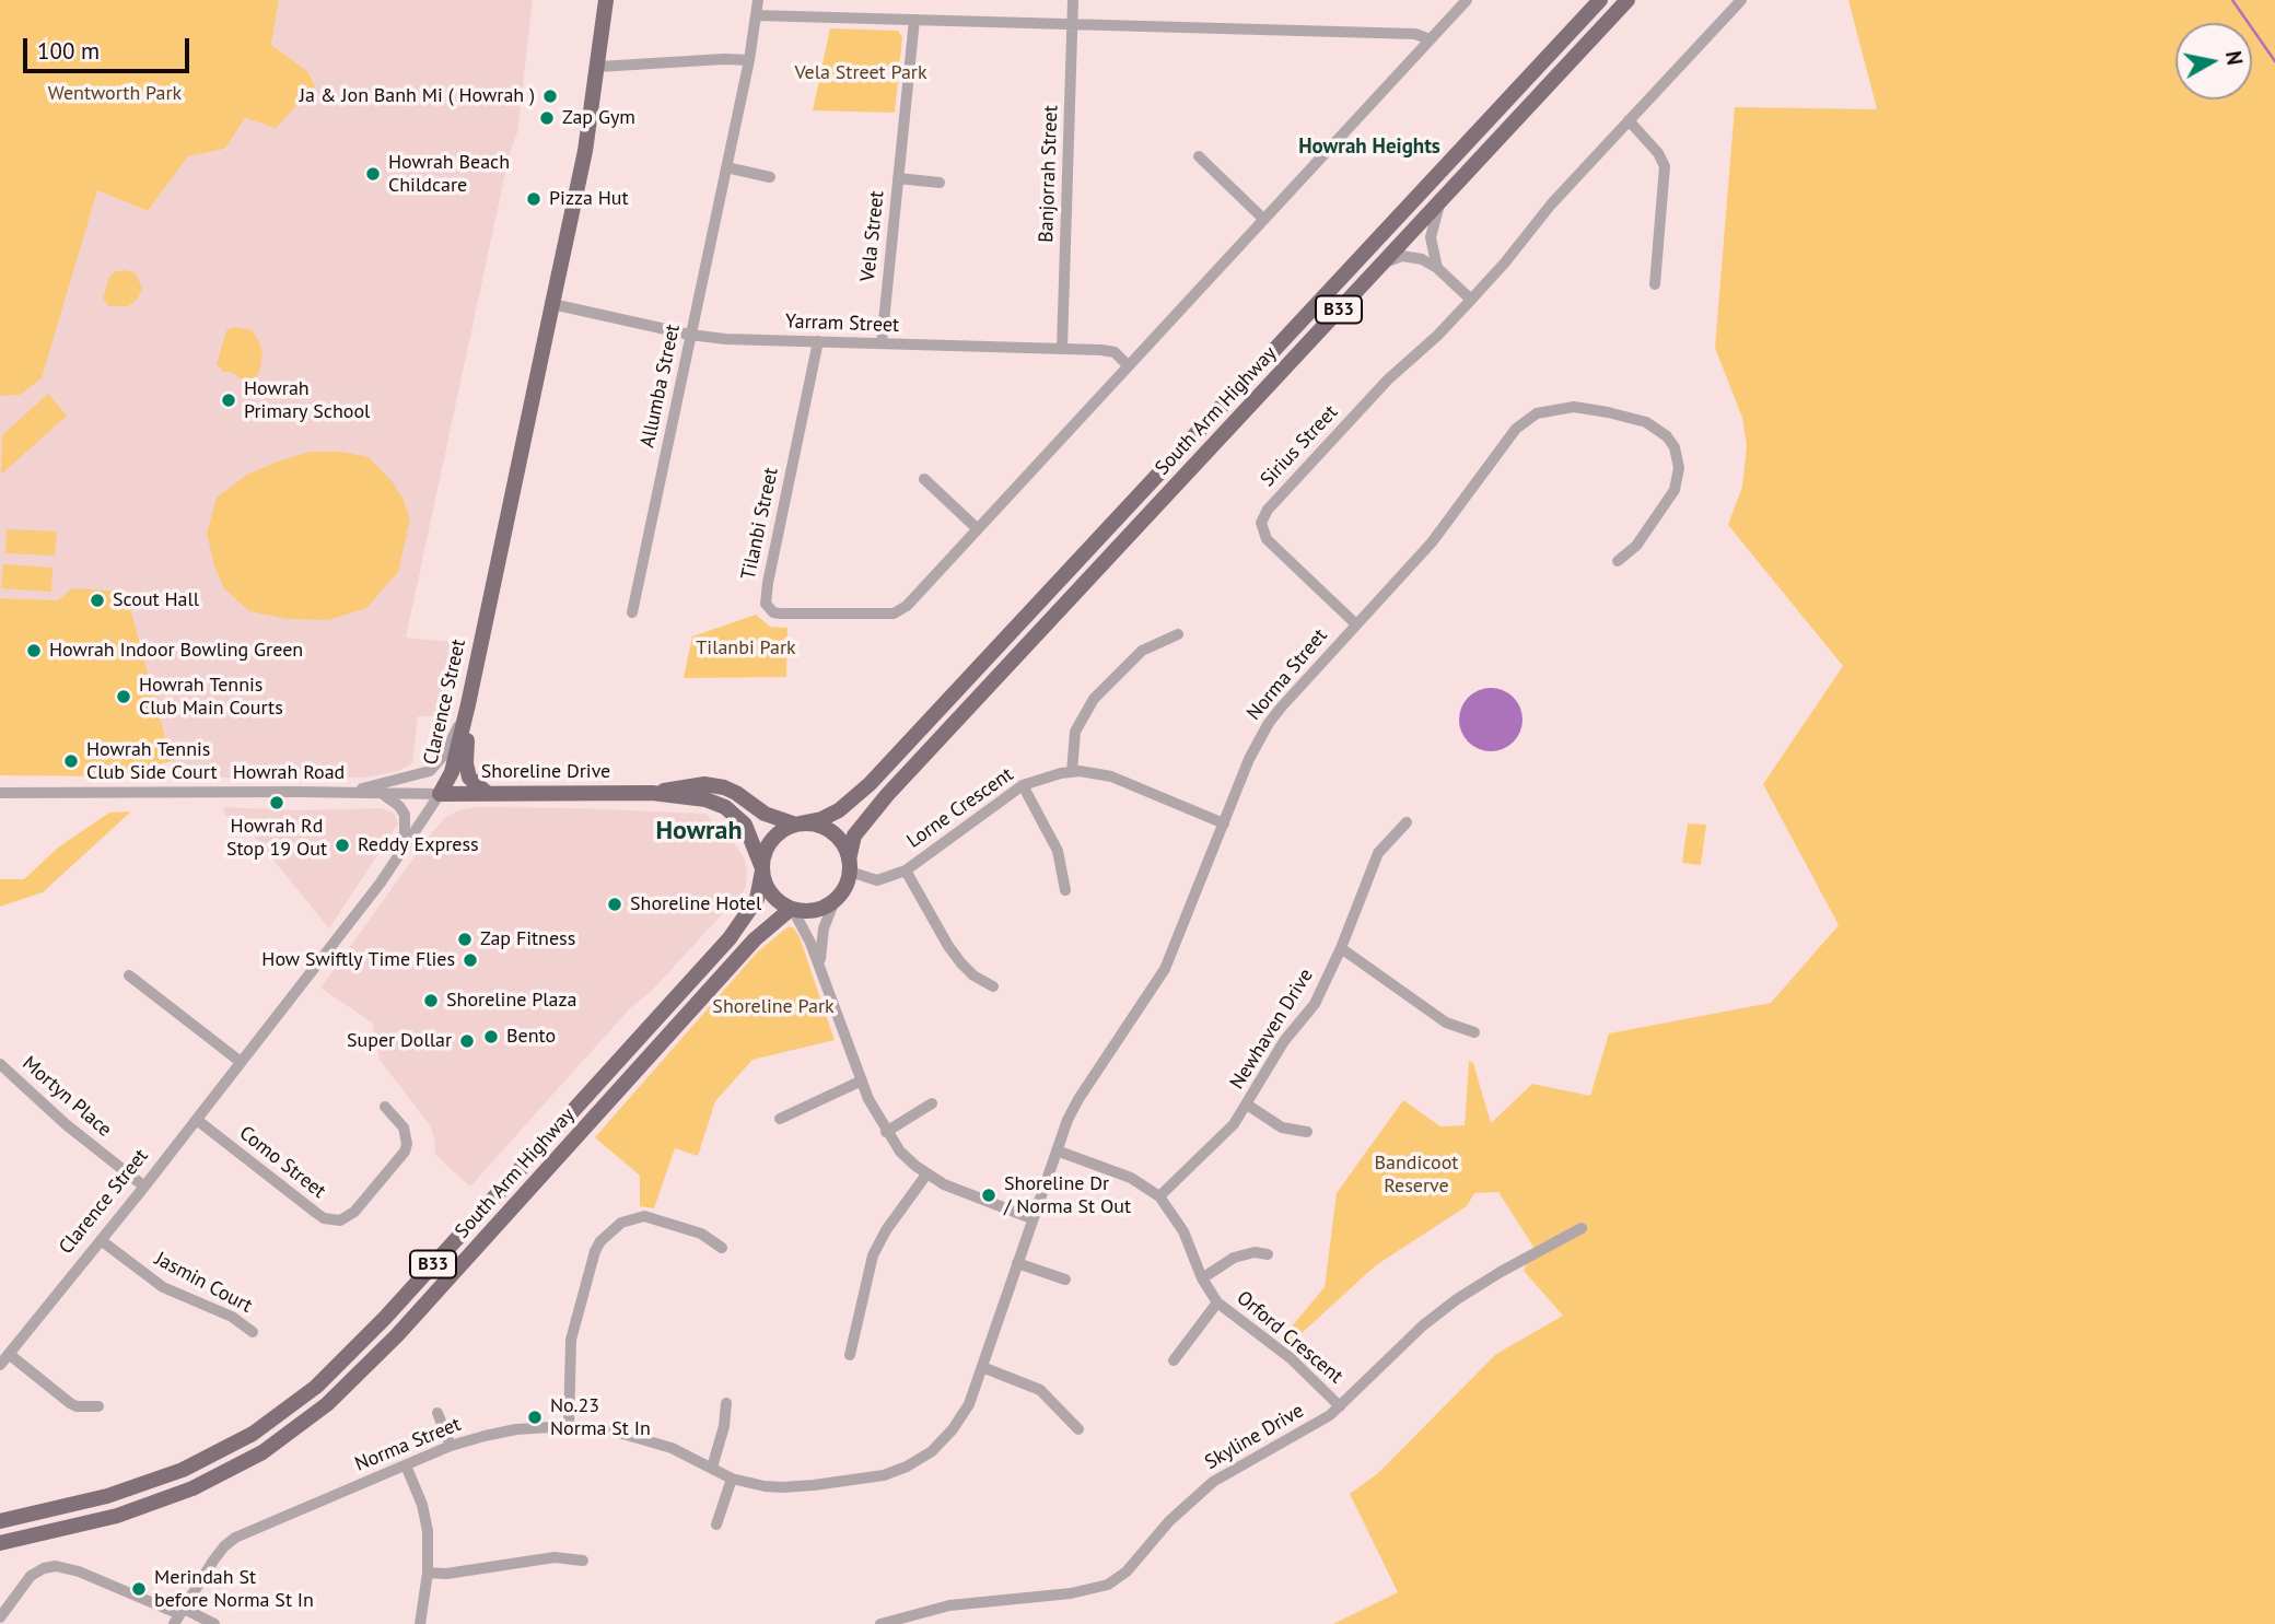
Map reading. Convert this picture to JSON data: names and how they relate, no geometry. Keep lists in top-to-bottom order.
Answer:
{
  "streets": {
    "main road": [
      "B33",
      "South Arm Highway",
      "Clarence Street",
      "Shoreline Drive"
    ],
    "street": [
      "Banjorrah Street",
      "Vela Street",
      "Yarram Street",
      "Allumba Street",
      "Sirius Street",
      "Tilanbi Street",
      "Norma Street",
      "Howrah Road",
      "Lorne Crescent",
      "Newhaven Drive",
      "Mortyn Place",
      "Como Street",
      "Jasmin Court",
      "Orford Crescent",
      "Skyline Drive"
    ]
  },
  "crossings": [
    ["Banjorrah Street", "Yarram Street"],
    ["Vela Street", "Yarram Street"],
    ["B33", "South Arm Highway"],
    ["B33", "Shoreline Drive"],
    ["B33", "Lorne Crescent"],
    ["Yarram Street", "Allumba Street"],
    ["Yarram Street", "Tilanbi Street"],
    ["Yarram Street", "Clarence Street"],
    ["South Arm Highway", "Shoreline Drive"],
    ["South Arm Highway", "Lorne Crescent"],
    ["Sirius Street", "Norma Street"],
    ["Norma Street", "Lorne Crescent"],
    ["Norma Street", "Orford Crescent"],
    ["Clarence Street", "Shoreline Drive"],
    ["Clarence Street", "Howrah Road"],
    ["Clarence Street", "Mortyn Place"],
    ["Clarence Street", "Como Street"],
    ["Clarence Street", "Jasmin Court"],
    ["Shoreline Drive", "Howrah Road"],
    ["Shoreline Drive", "Lorne Crescent"],
    ["Newhaven Drive", "Orford Crescent"],
    ["Orford Crescent", "Skyline Drive"]
  ],
  "districts": ["Howrah Heights", "Howrah"],
  "parks": [
    "Vela Street Park",
    "Wentworth Park",
    "Tilanbi Park",
    "Shoreline Park",
    "Bandicoot Reserve"
  ],
  "places": [
    "Ja & Jon Banh Mi ( Howrah )",
    "Zap Gym",
    "Howrah Beach Childcare",
    "Pizza Hut",
    "Howrah Primary School",
    "Scout Hall",
    "Howrah Indoor Bowling Green",
    "Howrah Tennis Club Main Courts",
    "Howrah Tennis Club Side Court",
    "Howrah Rd Stop 19 Out",
    "Reddy Express",
    "Shoreline Hotel",
    "Zap Fitness",
    "How Swiftly Time Flies",
    "Shoreline Plaza",
    "Bento",
    "Super Dollar",
    "Shoreline Dr / Norma St Out",
    "No.23 Norma St In",
    "Merindah St before Norma St In"
  ],
  "scale_bar": "100 m",
  "north": "right"
}
